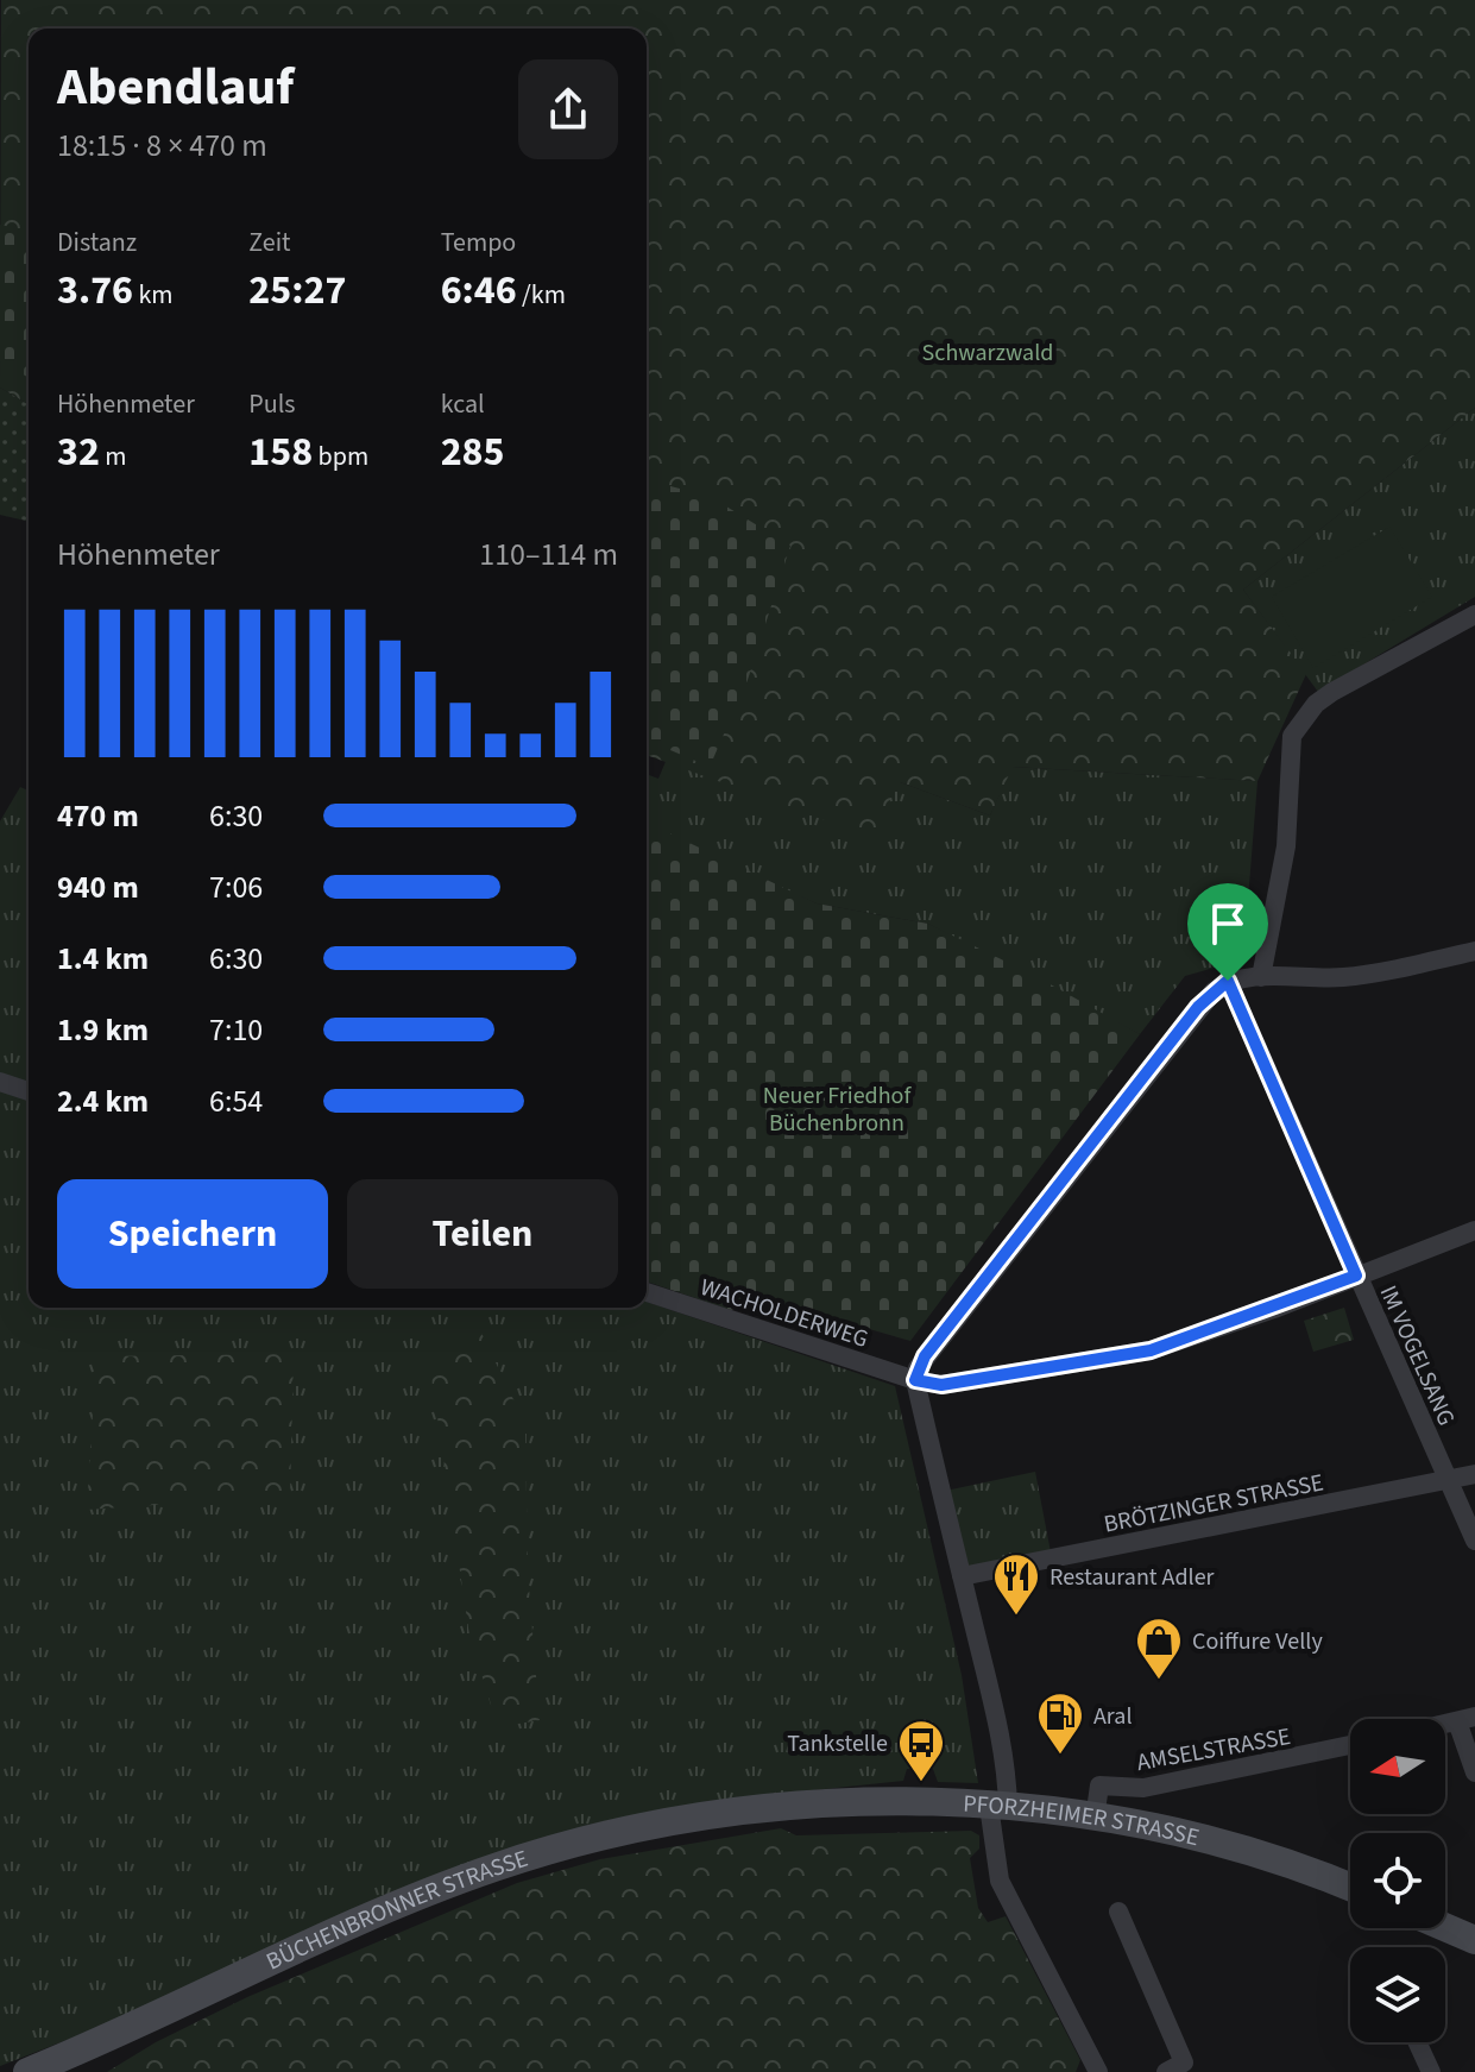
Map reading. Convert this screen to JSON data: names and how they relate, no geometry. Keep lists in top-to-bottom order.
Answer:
{
  "streets": {
    "main road": ["PFORZHEIMER STRASSE", "BÜCHENBRONNER STRASSE"],
    "street": [
      "WACHOLDERWEG",
      "IM VOGELSANG",
      "BRÖTZINGER STRASSE",
      "AMSELSTRASSE"
    ]
  },
  "crossings": [
    ["WACHOLDERWEG", "IM VOGELSANG"],
    ["IM VOGELSANG", "BRÖTZINGER STRASSE"],
    ["AMSELSTRASSE", "PFORZHEIMER STRASSE"],
    ["PFORZHEIMER STRASSE", "BÜCHENBRONNER STRASSE"]
  ],
  "parks": ["Schwarzwald", "Neuer Friedhof Büchenbronn"],
  "places": {
    "restaurant": ["Restaurant Adler"],
    "shop": ["Coiffure Velly"],
    "fuel station": ["Aral"],
    "bus stop": ["Tankstelle"]
  },
  "north": "left",
  "page": {
    "heading": ["Abendlauf", "18:15 · 8 × 470 m"],
    "stats": [
      ["Distanz", "3.76 km"],
      ["Zeit", "25:27"],
      ["Tempo", "6:46 /km"],
      ["Höhenmeter", "32 m"],
      ["Puls", "158 bpm"],
      ["kcal", "285"]
    ],
    "chart": ["Höhenmeter", "110–114 m"],
    "list": [
      {
        "name": "470 m",
        "note": "6:30"
      },
      {
        "name": "940 m",
        "note": "7:06"
      },
      {
        "name": "1.4 km",
        "note": "6:30"
      },
      {
        "name": "1.9 km",
        "note": "7:10"
      },
      {
        "name": "2.4 km",
        "note": "6:54"
      }
    ],
    "buttons": ["Speichern", "Teilen"]
  }
}
